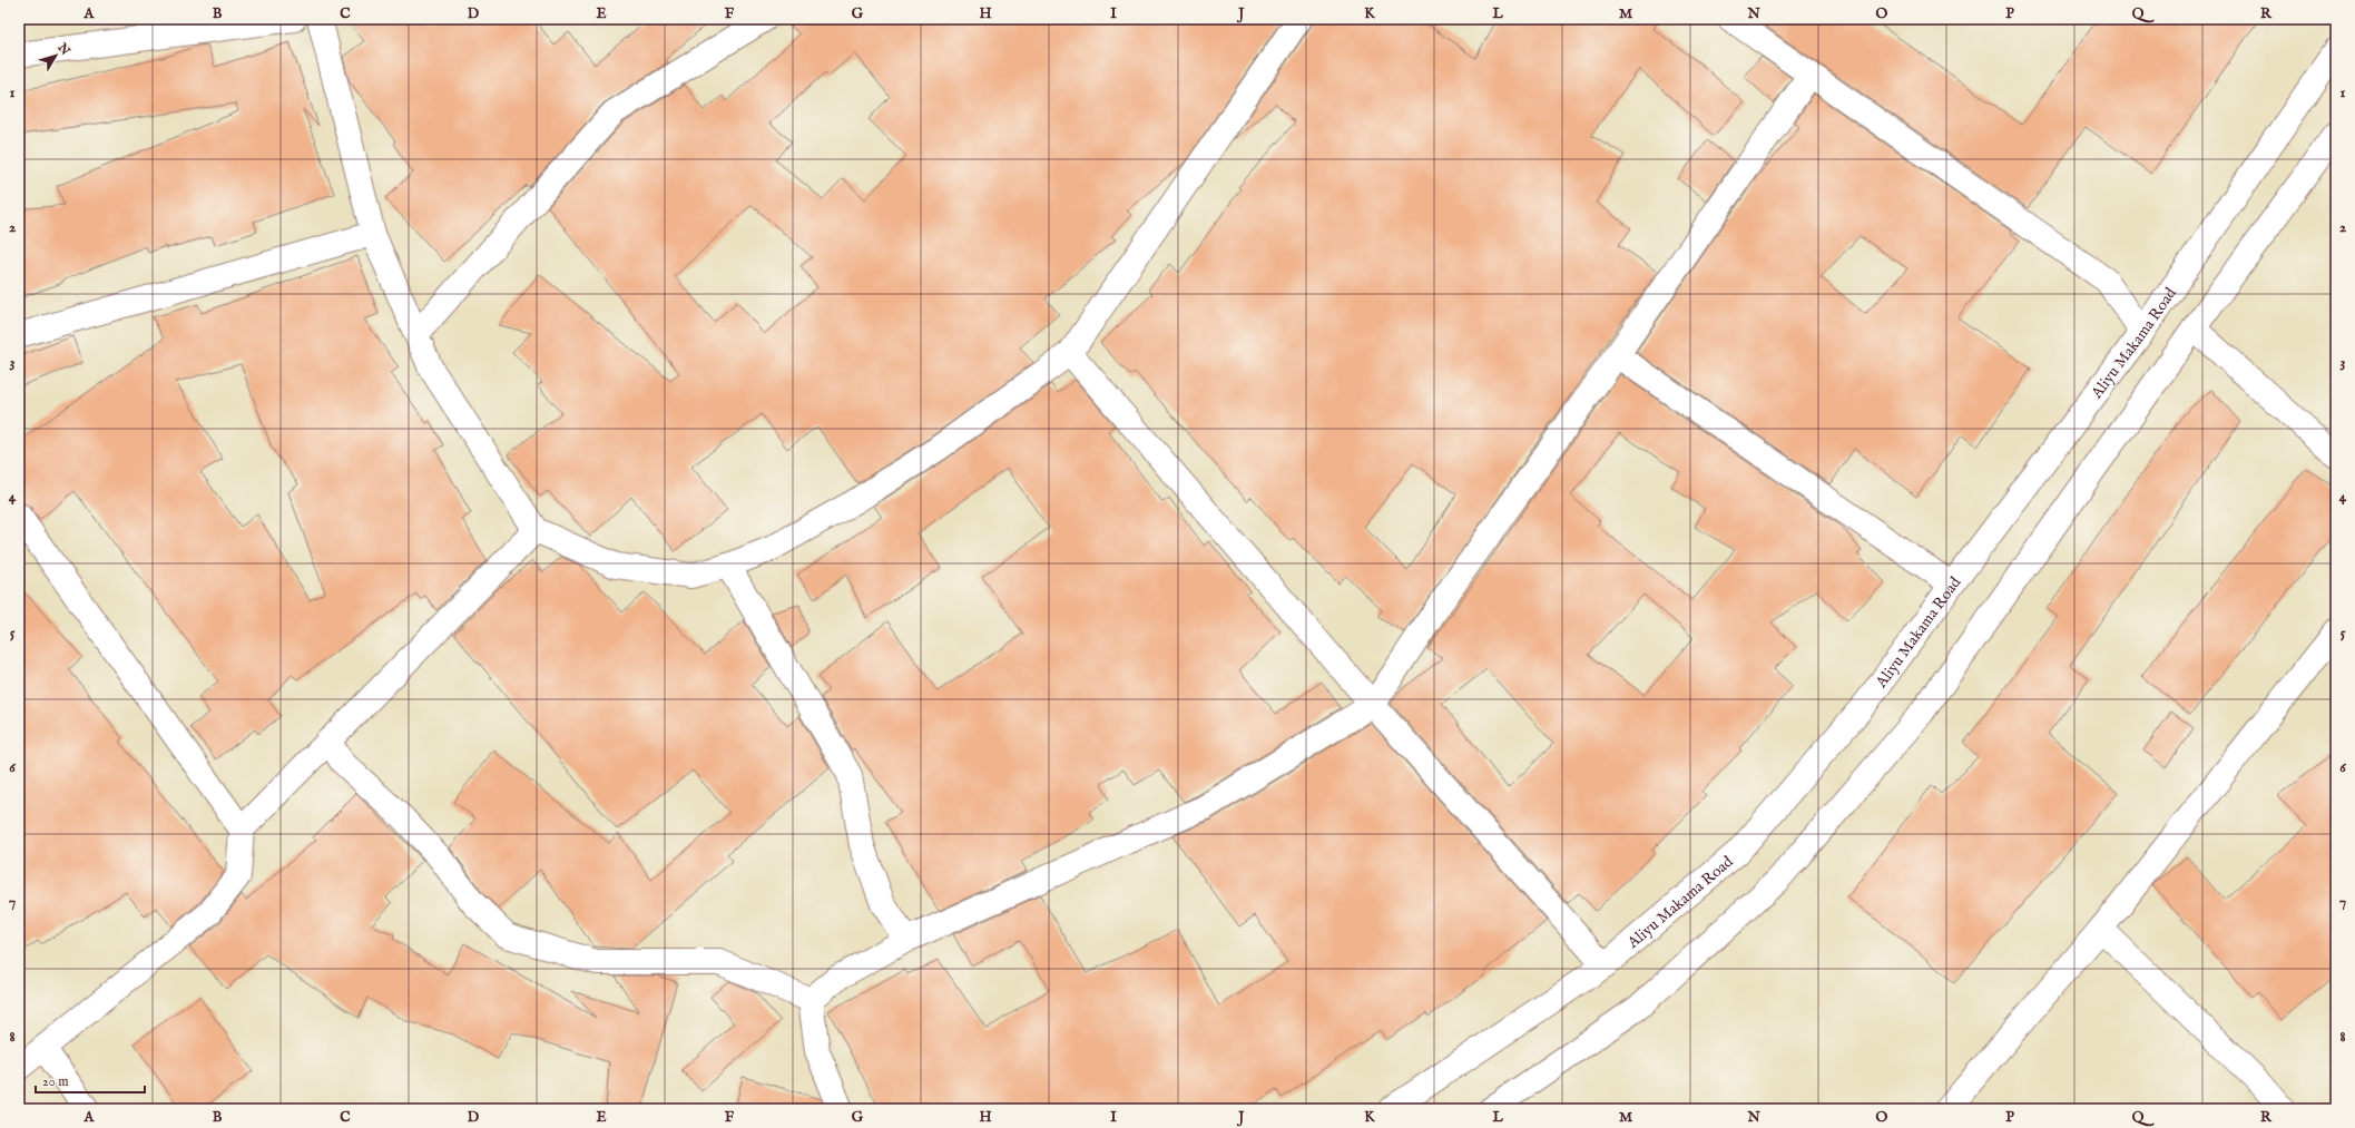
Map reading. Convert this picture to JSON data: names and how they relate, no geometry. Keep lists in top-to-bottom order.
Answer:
{
  "streets": {
    "street": ["Aliyu Makama Road"]
  },
  "scale_bar": "20 m",
  "north": "top right",
  "grid": {
    "columns": [
      "A",
      "B",
      "C",
      "D",
      "E",
      "F",
      "G",
      "H",
      "I",
      "J",
      "K",
      "L",
      "M",
      "N",
      "O",
      "P",
      "Q",
      "R"
    ],
    "rows": [
      "1",
      "2",
      "3",
      "4",
      "5",
      "6",
      "7",
      "8"
    ]
  }
}
